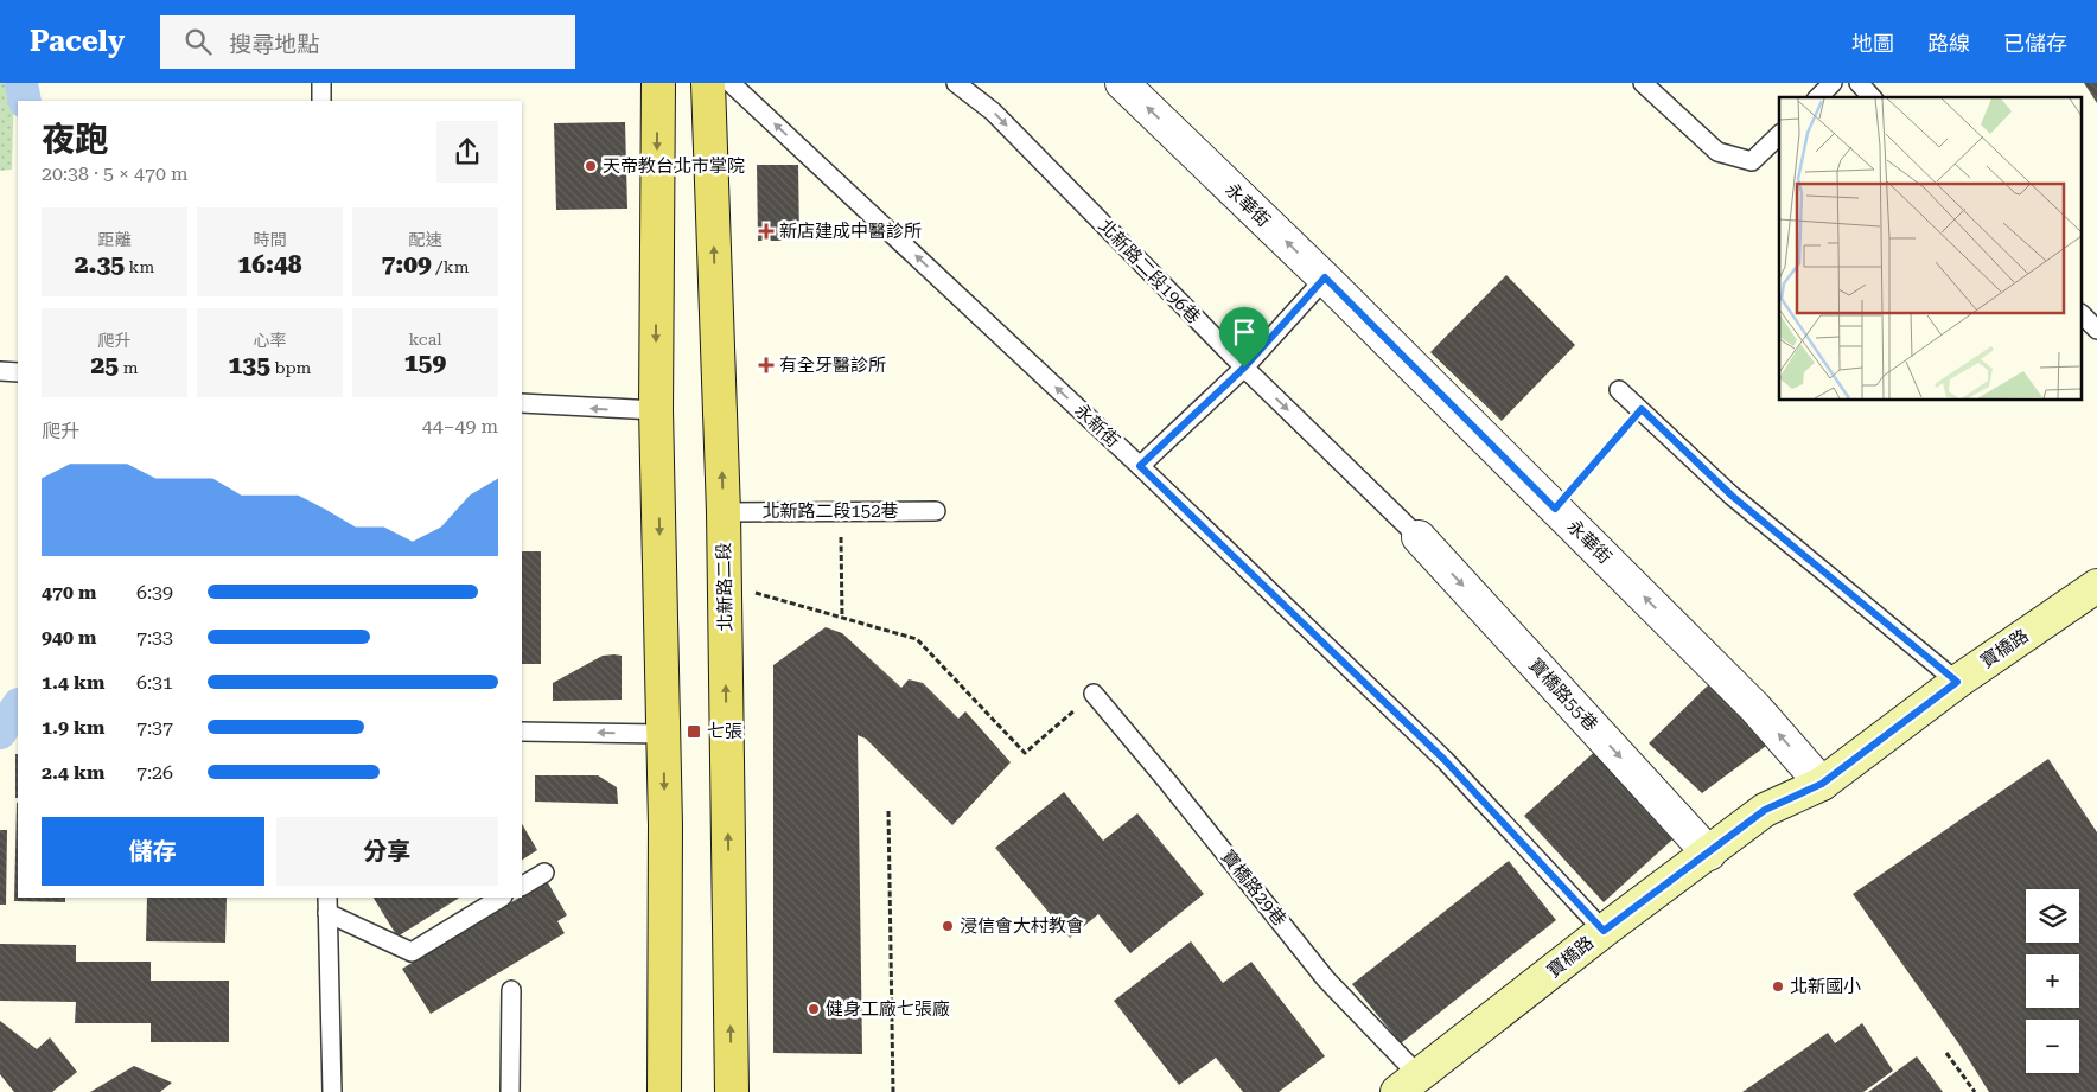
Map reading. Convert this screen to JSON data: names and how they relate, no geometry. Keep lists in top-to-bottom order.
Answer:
{
  "streets": {
    "main road": ["北新路二段"],
    "street": ["永華街", "寶橋路", "寶橋路55巷"],
    "lane": [
      "北新路二段196巷",
      "永新街",
      "北新路二段152巷",
      "寶橋路29巷"
    ]
  },
  "crossings": [
    ["永華街", "寶橋路"],
    ["北新路二段196巷", "寶橋路55巷"],
    ["永新街", "寶橋路"],
    ["北新路二段152巷", "北新路二段"],
    ["寶橋路", "寶橋路55巷"],
    ["寶橋路", "寶橋路29巷"]
  ],
  "one_way": [
    "永華街",
    "北新路二段196巷",
    "永新街",
    "寶橋路55巷"
  ],
  "places": {
    "other": [
      "天帝教台北市掌院",
      "浸信會大村教會",
      "北新國小",
      "健身工廠七張廠"
    ],
    "health": ["新店建成中醫診所", "有全牙醫診所"],
    "transit": ["七張"]
  },
  "page": {
    "header": "Pacely",
    "search": "搜尋地點",
    "nav": ["地圖", "路線", "已儲存"],
    "heading": ["夜跑", "20:38 · 5 × 470 m"],
    "stats": [
      ["距離", "2.35 km"],
      ["時間", "16:48"],
      ["配速", "7:09 /km"],
      ["爬升", "25 m"],
      ["心率", "135 bpm"],
      ["kcal", "159"]
    ],
    "chart": ["爬升", "44–49 m"],
    "list": [
      {
        "name": "470 m",
        "note": "6:39"
      },
      {
        "name": "940 m",
        "note": "7:33"
      },
      {
        "name": "1.4 km",
        "note": "6:31"
      },
      {
        "name": "1.9 km",
        "note": "7:37"
      },
      {
        "name": "2.4 km",
        "note": "7:26"
      }
    ],
    "buttons": ["儲存", "分享"],
    "map_buttons": ["+", "−"]
  }
}
